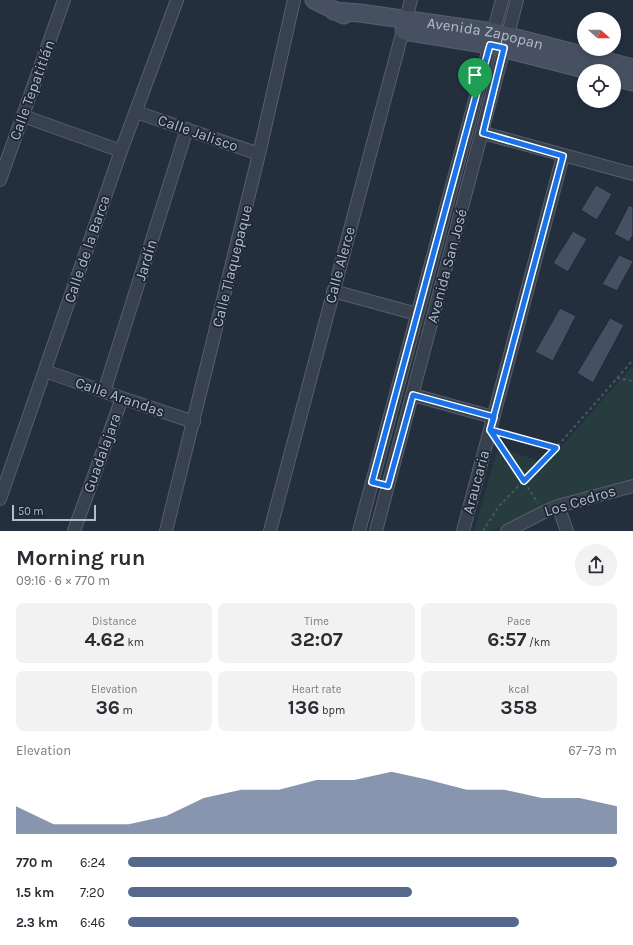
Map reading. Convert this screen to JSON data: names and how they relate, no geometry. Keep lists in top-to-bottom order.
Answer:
{
  "streets": {
    "street": [
      "Avenida Zapopan",
      "Calle Tepatitlán",
      "Calle Jalisco",
      "Calle de la Barca",
      "Jardín",
      "Calle Alerce",
      "Calle Tlaquepaque",
      "Avenida San José",
      "Calle Arandas",
      "Guadalajara",
      "Araucaria",
      "Los Cedros"
    ]
  },
  "crossings": [
    ["Avenida Zapopan", "Calle Alerce"],
    ["Avenida Zapopan", "Avenida San José"],
    ["Calle Jalisco", "Calle de la Barca"],
    ["Calle Jalisco", "Jardín"],
    ["Calle Jalisco", "Calle Tlaquepaque"],
    ["Calle de la Barca", "Calle Arandas"],
    ["Jardín", "Calle Arandas"],
    ["Calle Tlaquepaque", "Calle Arandas"],
    ["Calle Arandas", "Guadalajara"]
  ],
  "scale_bar": "50 m",
  "north": "right",
  "page": {
    "scale": "50 m",
    "heading": ["Morning run", "09:16 · 6 × 770 m"],
    "stats": [
      ["Distance", "4.62 km"],
      ["Time", "32:07"],
      ["Pace", "6:57 /km"],
      ["Elevation", "36 m"],
      ["Heart rate", "136 bpm"],
      ["kcal", "358"]
    ],
    "chart": ["Elevation", "67–73 m"],
    "list": [
      {
        "name": "770 m",
        "note": "6:24"
      },
      {
        "name": "1.5 km",
        "note": "7:20"
      },
      {
        "name": "2.3 km",
        "note": "6:46"
      }
    ]
  }
}
